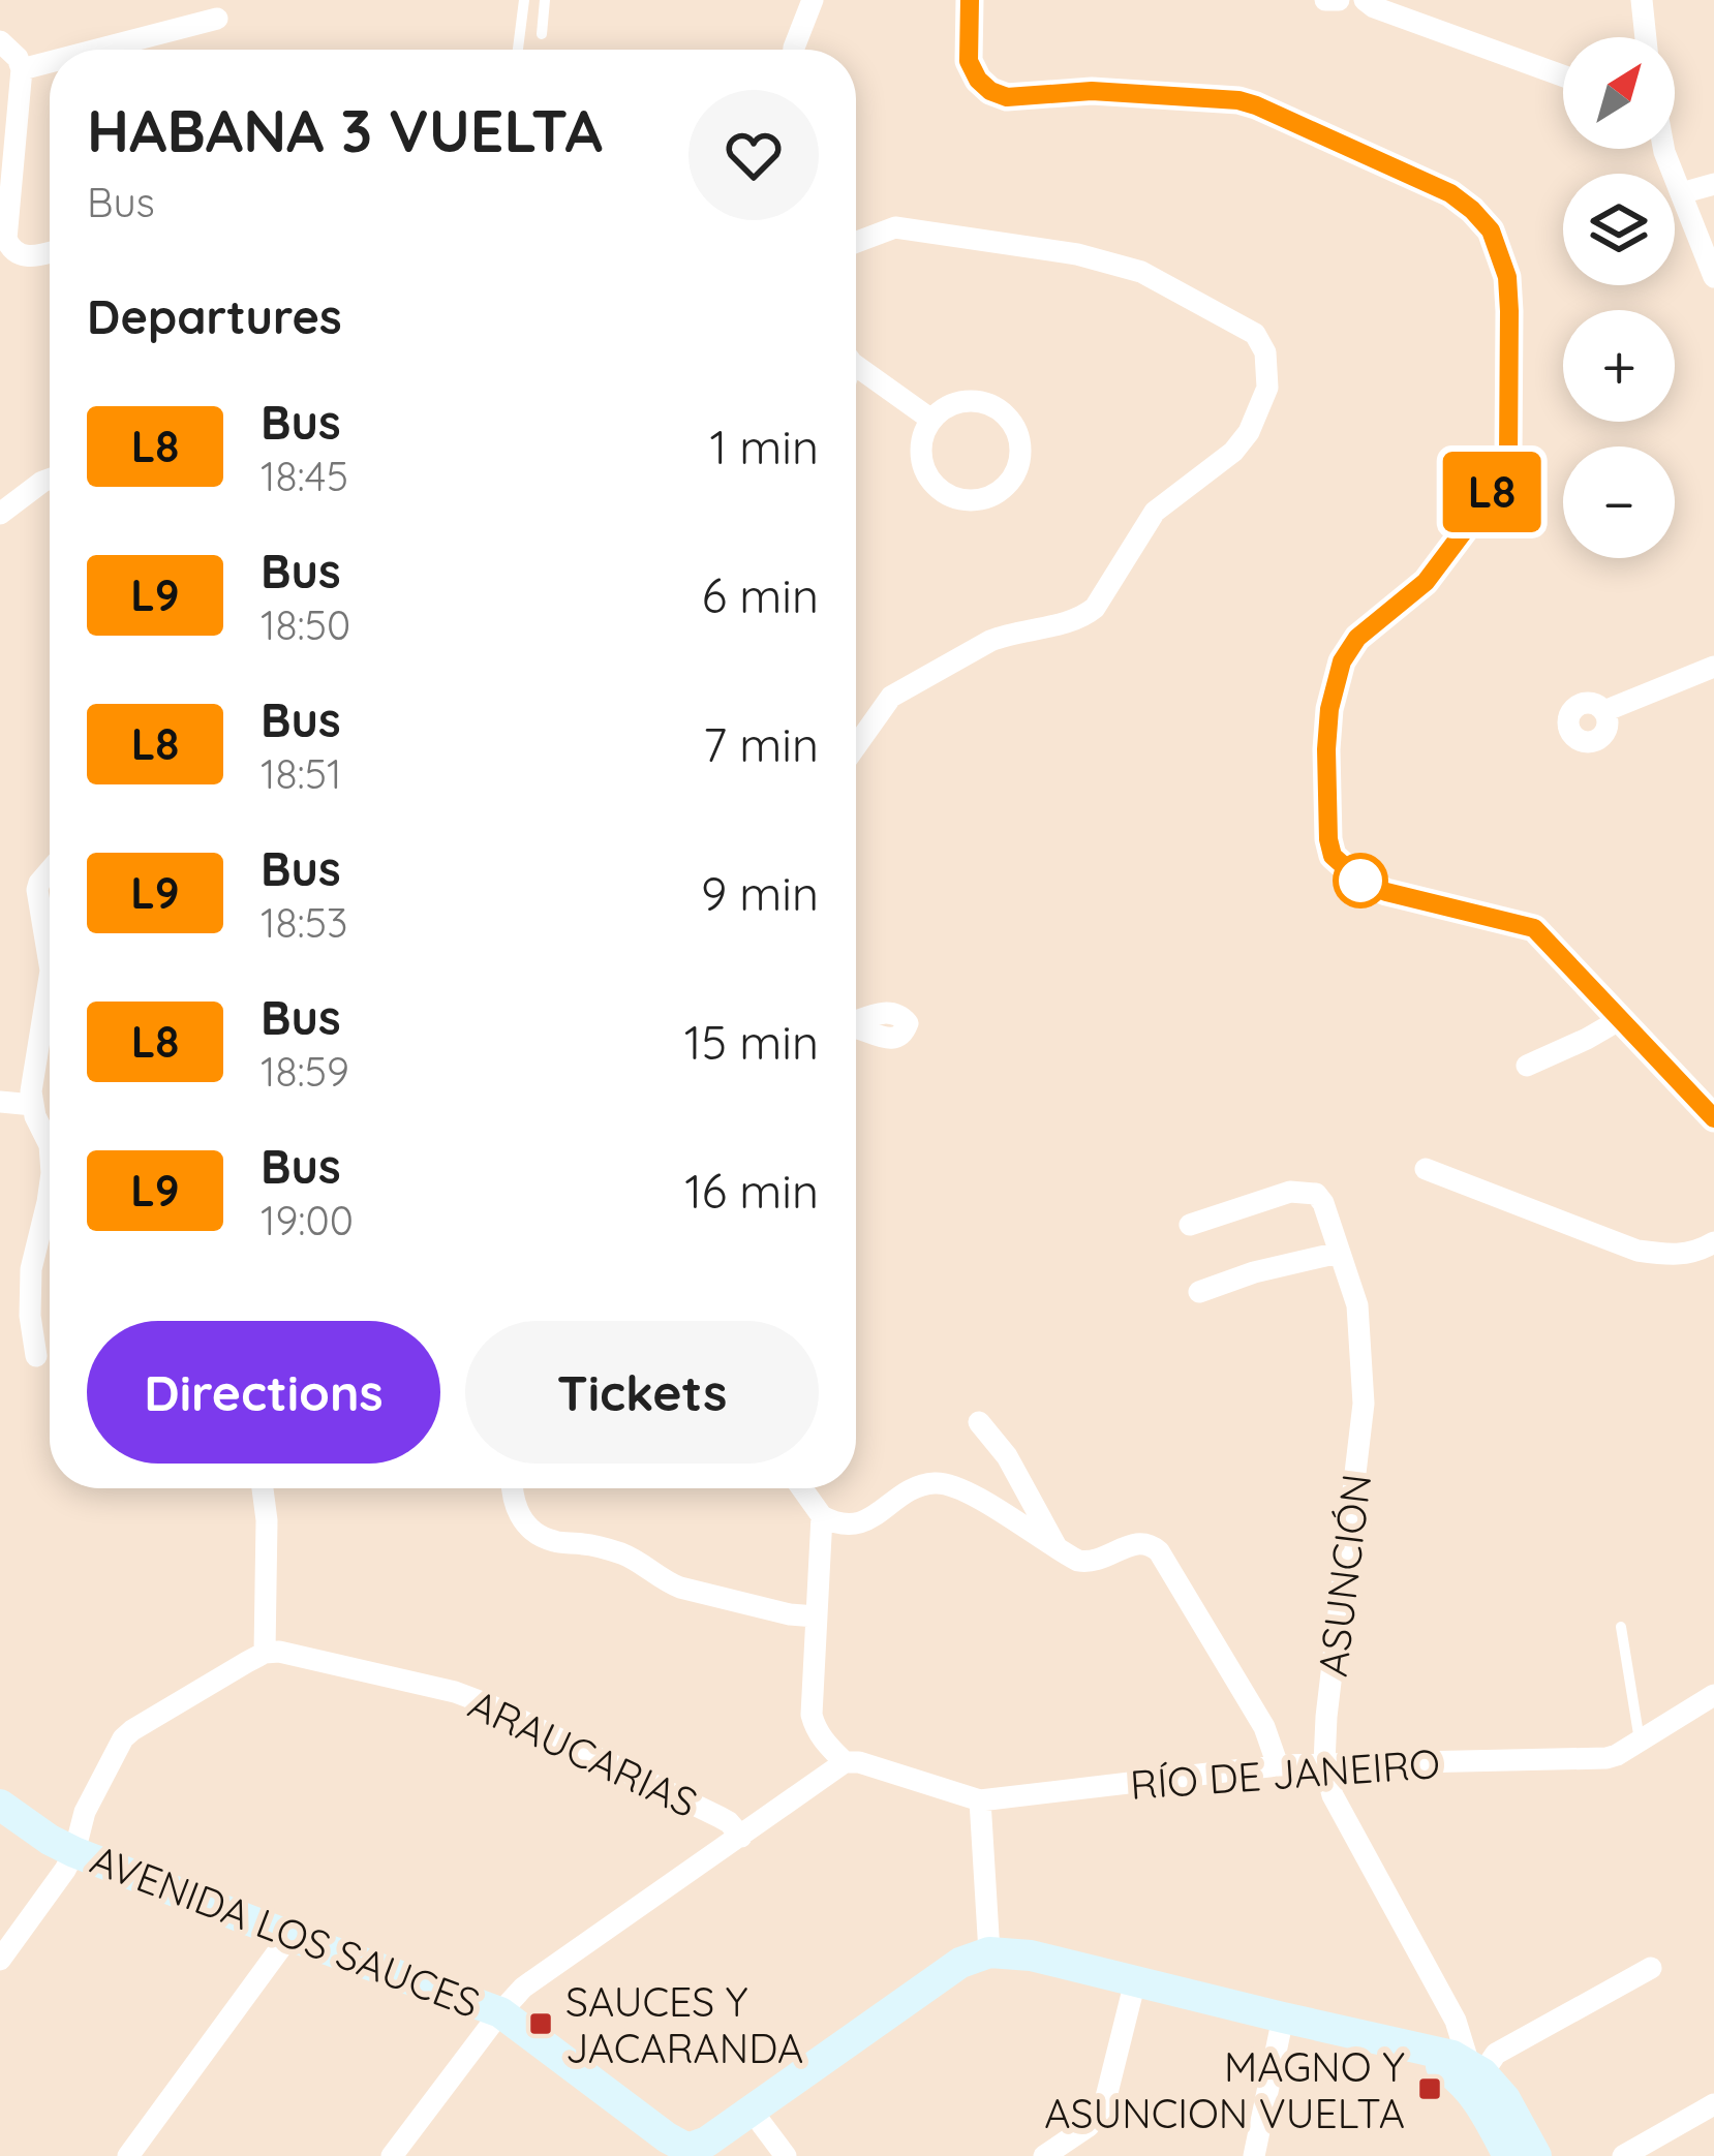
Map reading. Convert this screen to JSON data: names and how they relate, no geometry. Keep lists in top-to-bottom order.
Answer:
{
  "streets": {
    "main road": ["ASUNCIÓN", "AVENIDA LOS SAUCES"],
    "street": ["ARAUCARIAS", "RÍO DE JANEIRO"]
  },
  "crossings": [
    ["ASUNCIÓN", "RÍO DE JANEIRO"]
  ],
  "places": {
    "transit": ["SAUCES Y JACARANDA", "MAGNO Y ASUNCION VUELTA"]
  },
  "lines": ["bus line L8"],
  "north": "top right",
  "page": {
    "on_map": "L8",
    "map_buttons": ["+", "−"],
    "heading": [
      ["HABANA 3 VUELTA", "Bus"],
      "Departures"
    ],
    "list": [
      {
        "mark": "L8",
        "name": "Bus",
        "note": "18:45",
        "value": "1 min"
      },
      {
        "mark": "L9",
        "name": "Bus",
        "note": "18:50",
        "value": "6 min"
      },
      {
        "mark": "L8",
        "name": "Bus",
        "note": "18:51",
        "value": "7 min"
      },
      {
        "mark": "L9",
        "name": "Bus",
        "note": "18:53",
        "value": "9 min"
      },
      {
        "mark": "L8",
        "name": "Bus",
        "note": "18:59",
        "value": "15 min"
      },
      {
        "mark": "L9",
        "name": "Bus",
        "note": "19:00",
        "value": "16 min"
      }
    ],
    "buttons": ["Directions", "Tickets"]
  }
}
